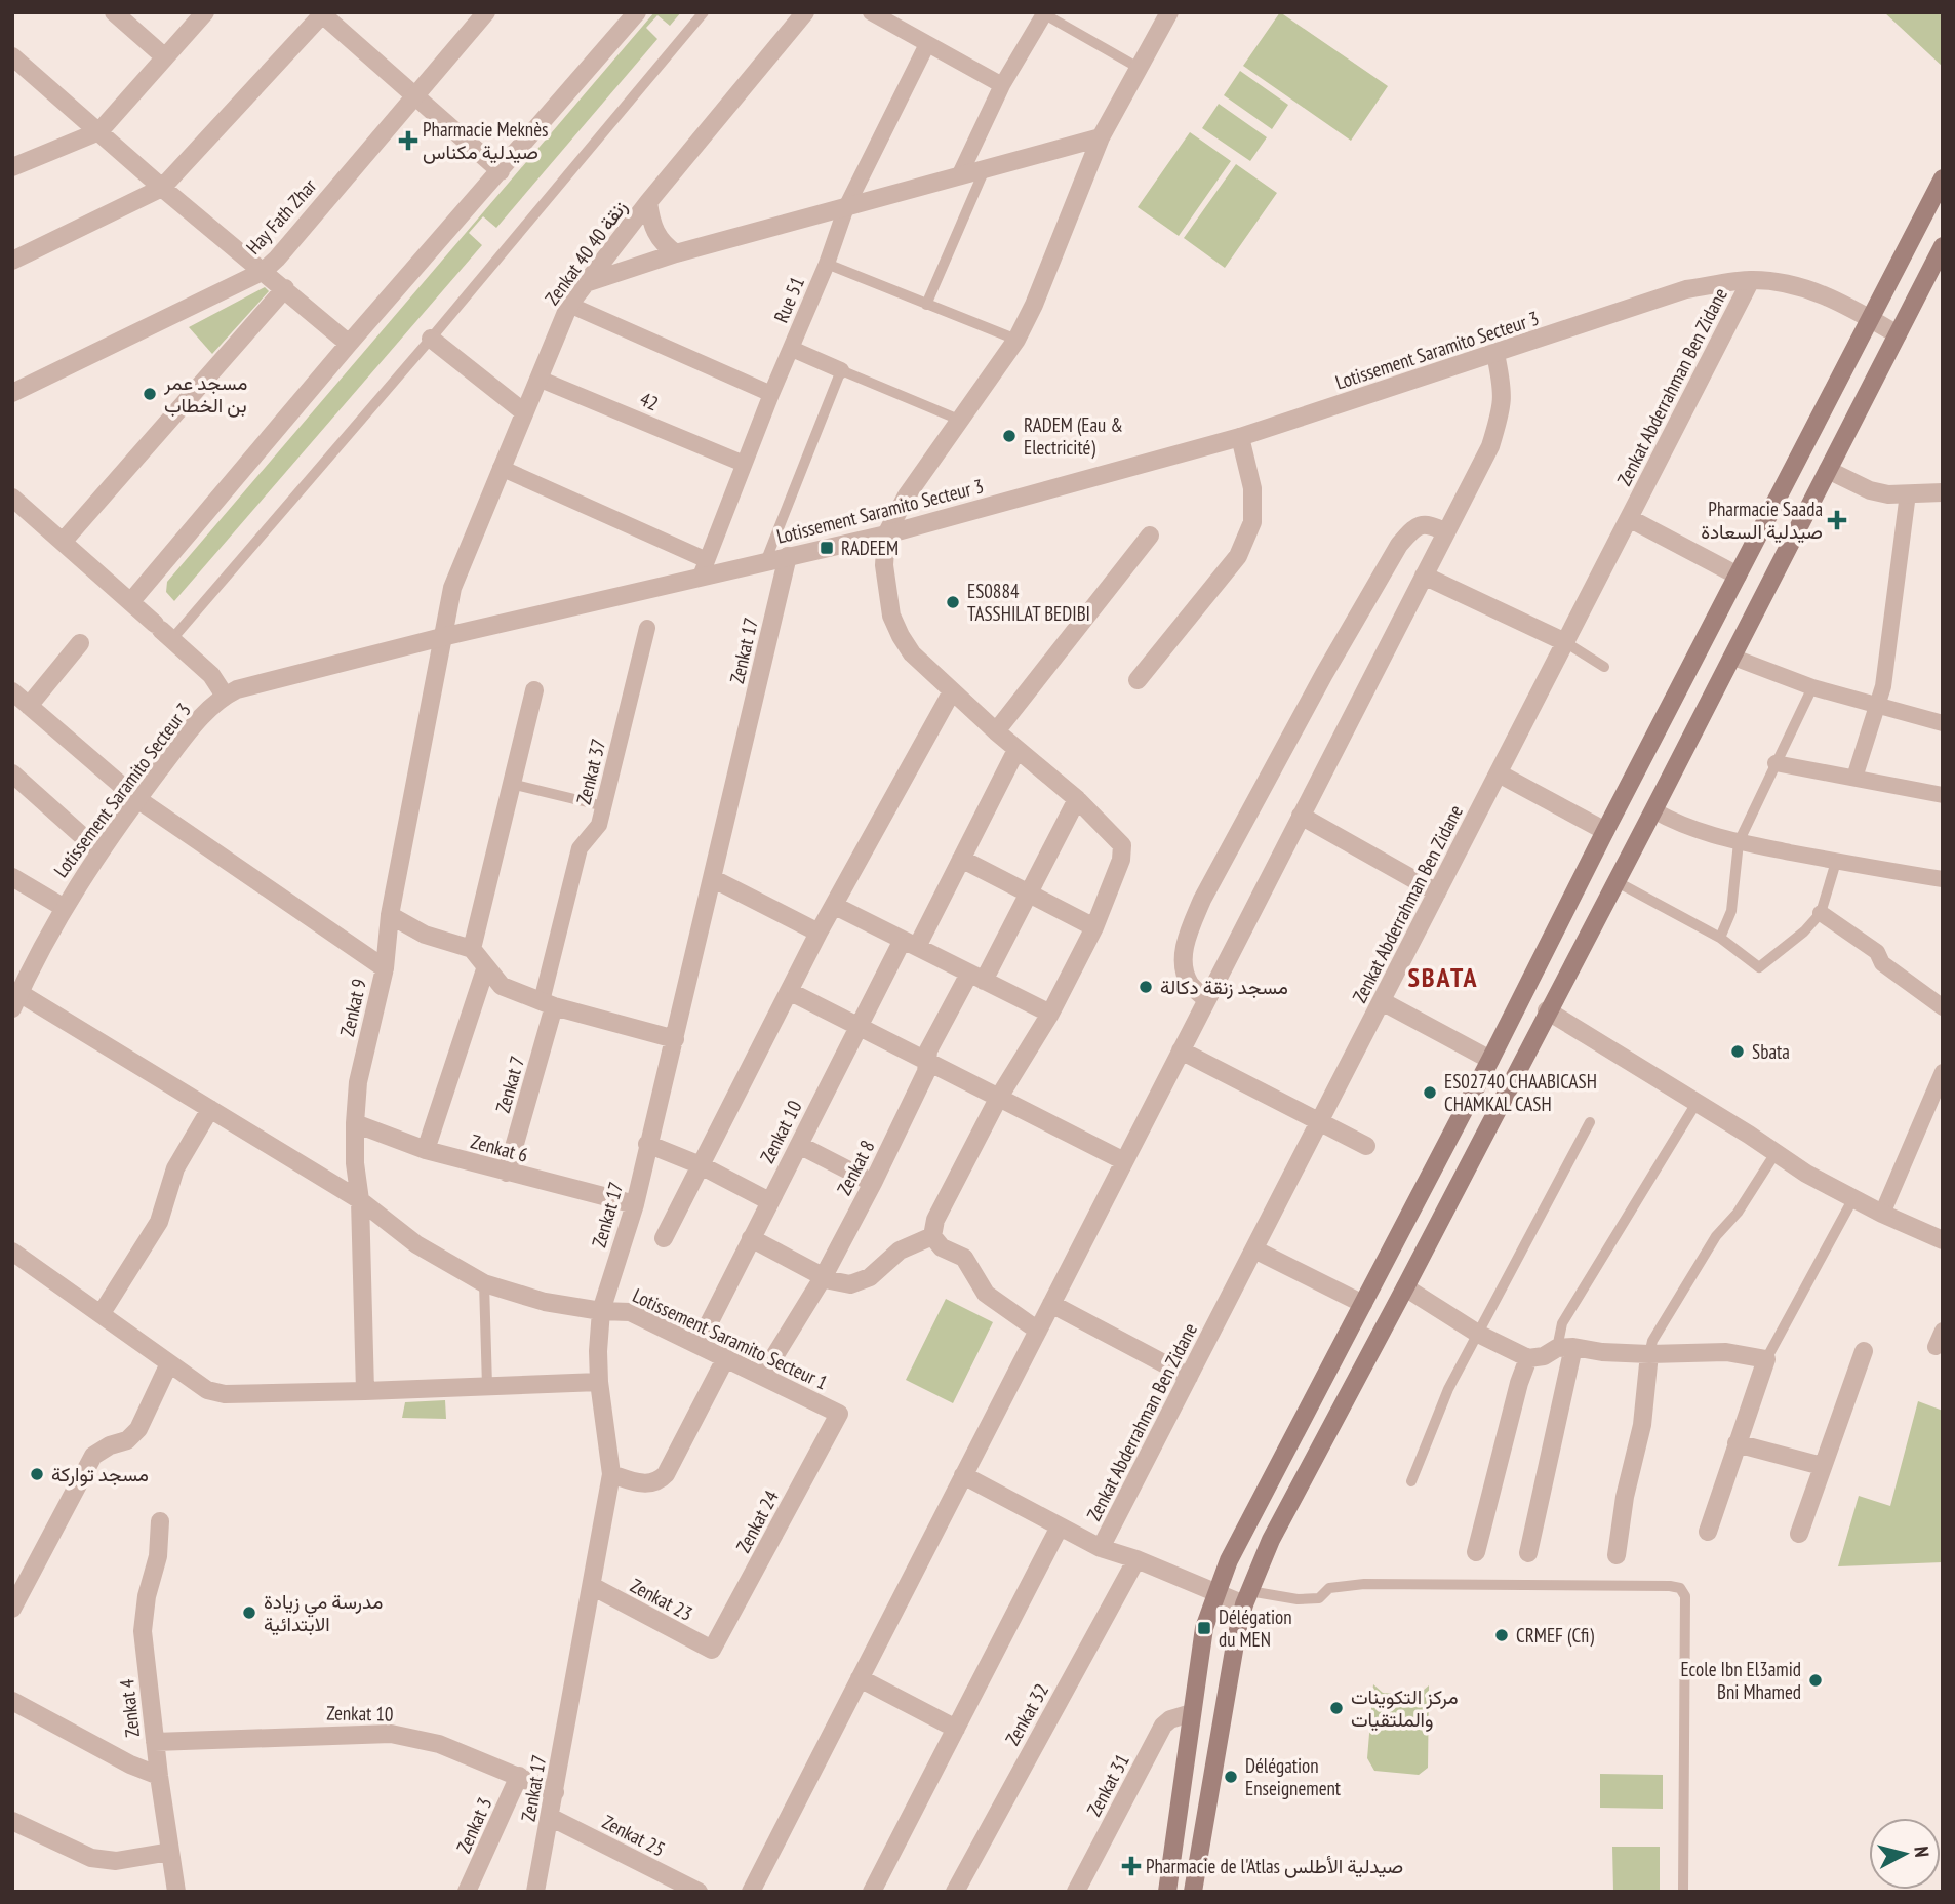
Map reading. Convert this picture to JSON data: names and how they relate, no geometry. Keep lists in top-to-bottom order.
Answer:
{
  "streets": {
    "street": [
      "Hay Fath Zhar",
      "Zenkat 40 زنقة 40",
      "Rue 51",
      "Lotissement Saramito Secteur 3",
      "Zenkat Abderrahman Ben Zidane",
      "42",
      "Zenkat 17",
      "Zenkat 37",
      "Zenkat 9",
      "Zenkat 7",
      "Zenkat 10",
      "Zenkat 6",
      "Zenkat 8",
      "Lotissement Saramito Secteur 1",
      "Zenkat 24",
      "Zenkat 23",
      "Zenkat 4",
      "Zenkat 32",
      "Zenkat 31",
      "Zenkat 3",
      "Zenkat 25"
    ]
  },
  "crossings": [
    ["Zenkat 40 زنقة 40", "Lotissement Saramito Secteur 3"],
    ["Zenkat 40 زنقة 40", "42"],
    ["Zenkat 40 زنقة 40", "Zenkat 9"],
    ["Rue 51", "Lotissement Saramito Secteur 3"],
    ["Rue 51", "42"],
    ["Lotissement Saramito Secteur 3", "Zenkat Abderrahman Ben Zidane"],
    ["Lotissement Saramito Secteur 3", "Zenkat 17"],
    ["Lotissement Saramito Secteur 3", "Zenkat 9"],
    ["Zenkat 17", "Zenkat 10"],
    ["Zenkat 17", "Zenkat 6"],
    ["Zenkat 17", "Lotissement Saramito Secteur 1"],
    ["Zenkat 17", "Zenkat 23"],
    ["Zenkat 17", "Zenkat 25"],
    ["Zenkat 37", "Zenkat 7"],
    ["Zenkat 9", "Zenkat 6"],
    ["Zenkat 7", "Zenkat 6"],
    ["Zenkat 10", "Lotissement Saramito Secteur 1"],
    ["Zenkat 10", "Zenkat 4"],
    ["Zenkat 10", "Zenkat 3"],
    ["Zenkat 8", "Lotissement Saramito Secteur 1"],
    ["Lotissement Saramito Secteur 1", "Zenkat 24"],
    ["Zenkat 24", "Zenkat 23"]
  ],
  "districts": ["SBATA"],
  "places": {
    "health": ["Pharmacie Meknès صيدلية مكناس", "Pharmacie Saada صيدلية السعادة", "Pharmacie de l'Atlas صيدلية الأطلس"],
    "other": [
      "مسجد عمر بن الخطاب",
      "RADEM (Eau & Electricité)",
      "ES0884 TASSHILAT BEDIBI",
      "مسجد زنقة دكالة",
      "Sbata",
      "ES02740 CHAABICASH CHAMKAL CASH",
      "مسجد تواركة",
      "مدرسة مي زيادة الابتدائية",
      "CRMEF (Cfi)",
      "Ecole Ibn El3amid Bni Mhamed",
      "مركز التكوينات والملتقيات",
      "Délégation Enseignement"
    ],
    "transit": ["RADEEM", "Délégation du MEN"]
  },
  "north": "right"
}
